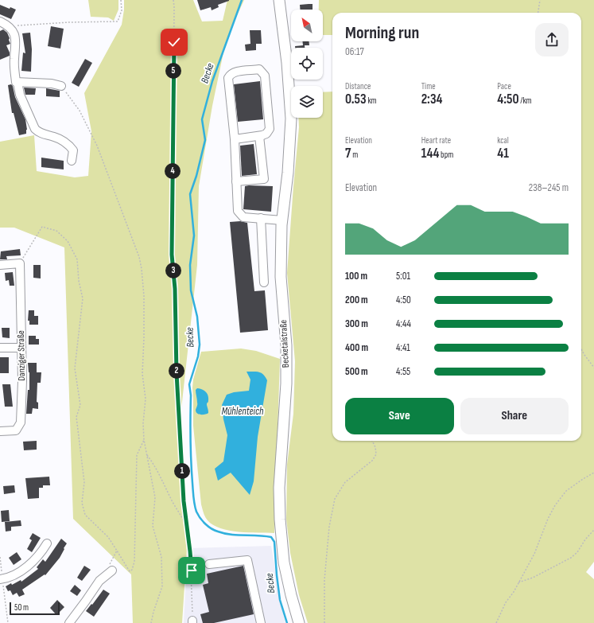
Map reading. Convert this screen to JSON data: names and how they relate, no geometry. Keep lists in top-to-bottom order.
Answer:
{
  "streets": {
    "main road": ["Becketalstraße"],
    "street": ["Danziger Straße"]
  },
  "water": ["Becke", "Mühlenteich"],
  "scale_bar": "50 m",
  "north": "top left",
  "page": {
    "heading": ["Morning run", "06:17"],
    "pins": [
      "5",
      "4",
      "3",
      "2",
      "1"
    ],
    "stats": [
      ["Distance", "0.53 km"],
      ["Time", "2:34"],
      ["Pace", "4:50 /km"],
      ["Elevation", "7 m"],
      ["Heart rate", "144 bpm"],
      ["kcal", "41"]
    ],
    "chart": ["Elevation", "238–245 m"],
    "list": [
      {
        "name": "100 m",
        "note": "5:01"
      },
      {
        "name": "200 m",
        "note": "4:50"
      },
      {
        "name": "300 m",
        "note": "4:44"
      },
      {
        "name": "400 m",
        "note": "4:41"
      },
      {
        "name": "500 m",
        "note": "4:55"
      }
    ],
    "buttons": ["Save", "Share"],
    "scale": "50 m"
  }
}
